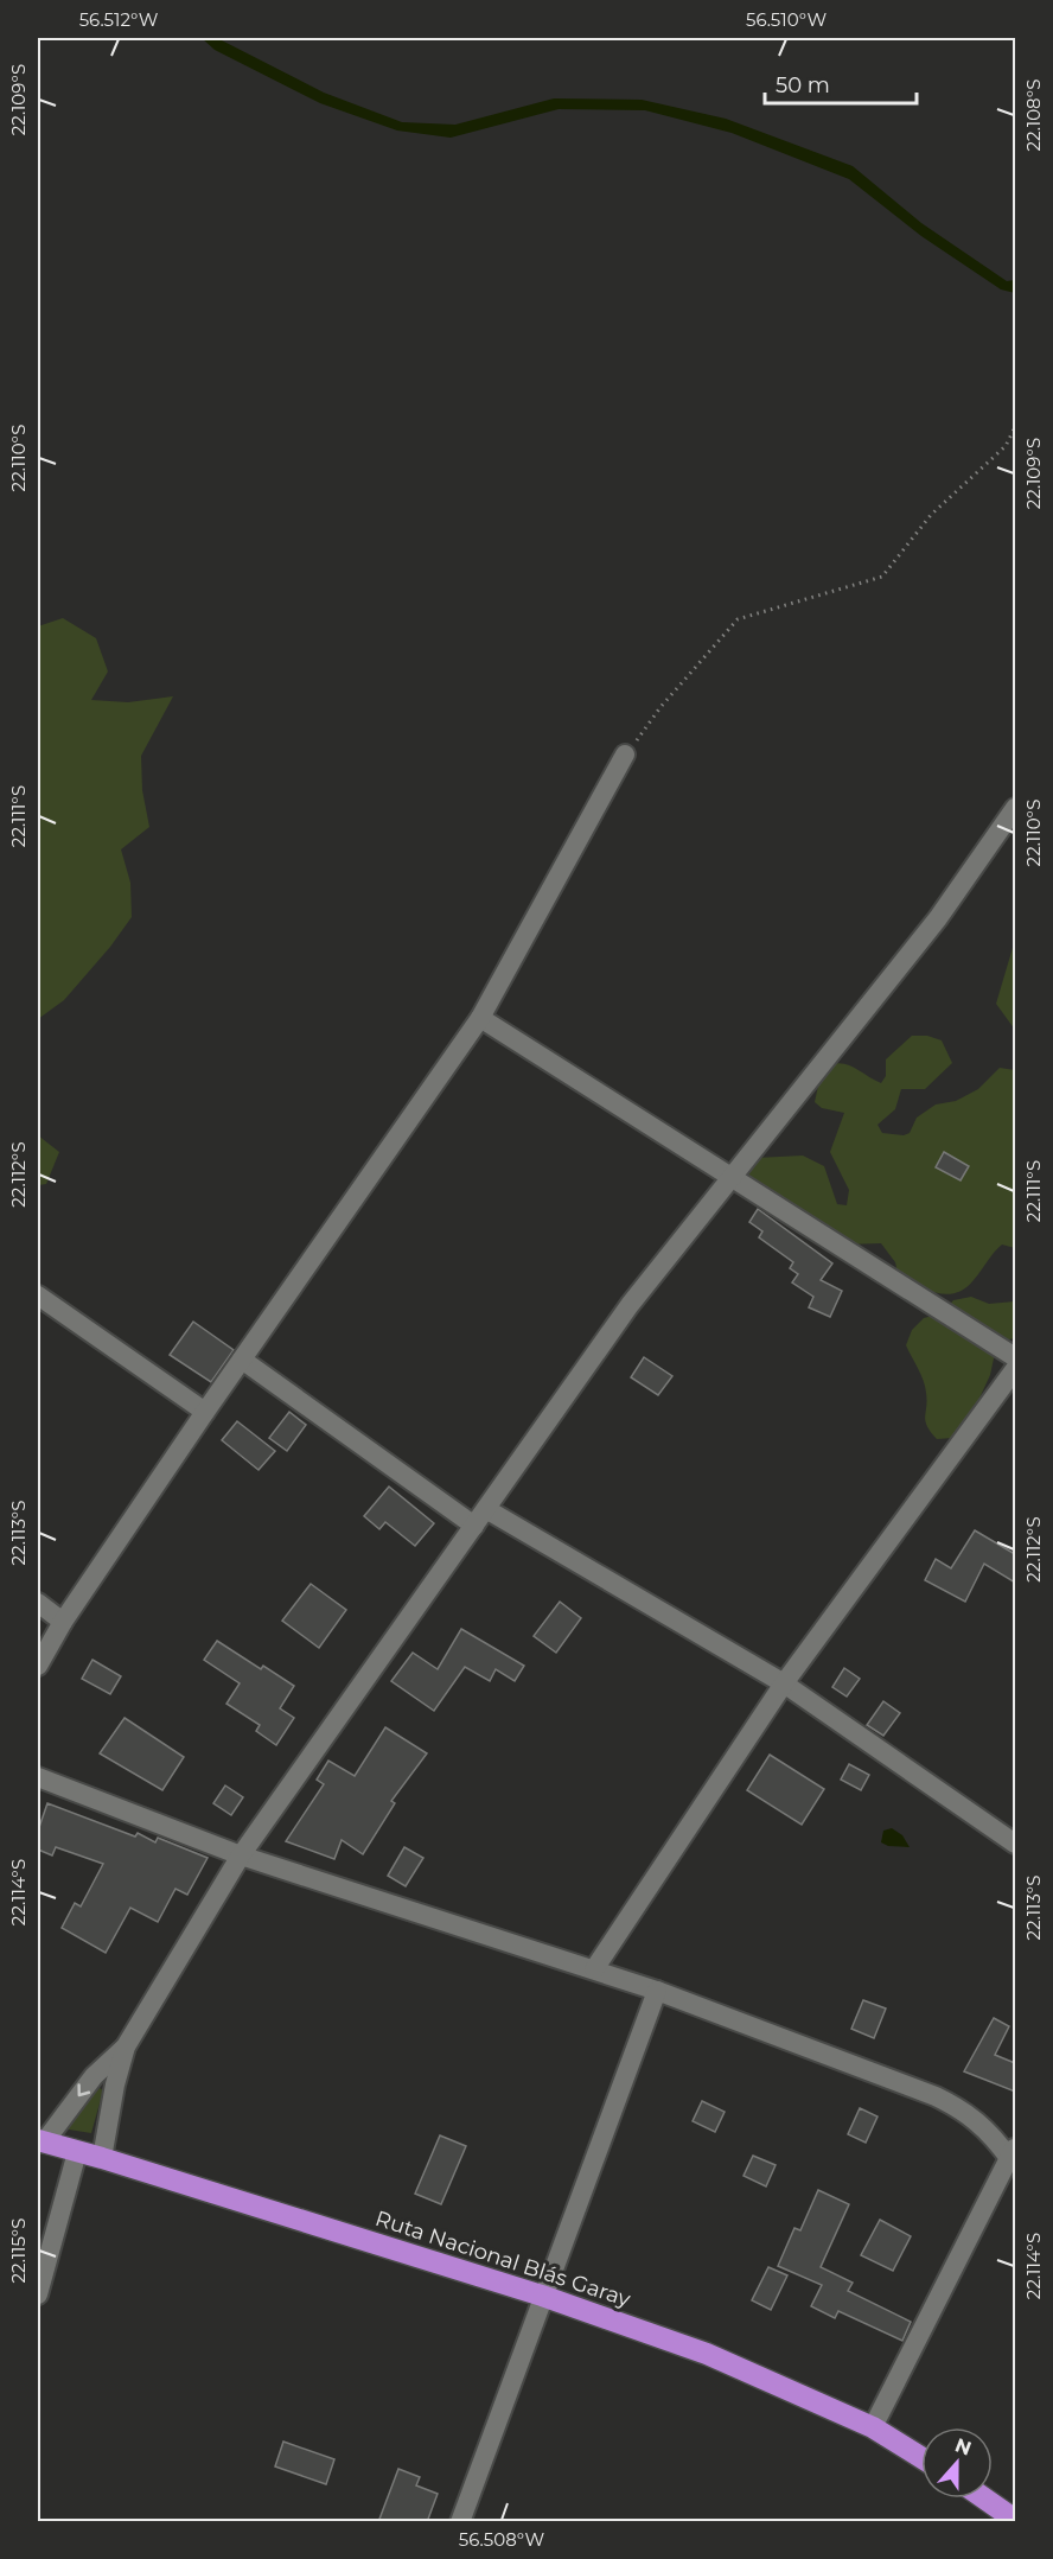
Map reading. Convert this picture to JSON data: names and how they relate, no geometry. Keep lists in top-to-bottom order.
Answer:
{
  "streets": {
    "highway": ["Ruta Nacional Blás Garay"]
  },
  "scale_bar": "50 m",
  "north": "top",
  "coordinates": [
    "56.512°W",
    "56.510°W",
    "22.109°S",
    "22.108°S",
    "22.110°S",
    "22.111°S",
    "22.112°S",
    "22.113°S",
    "22.114°S",
    "22.115°S",
    "56.508°W"
  ]
}
